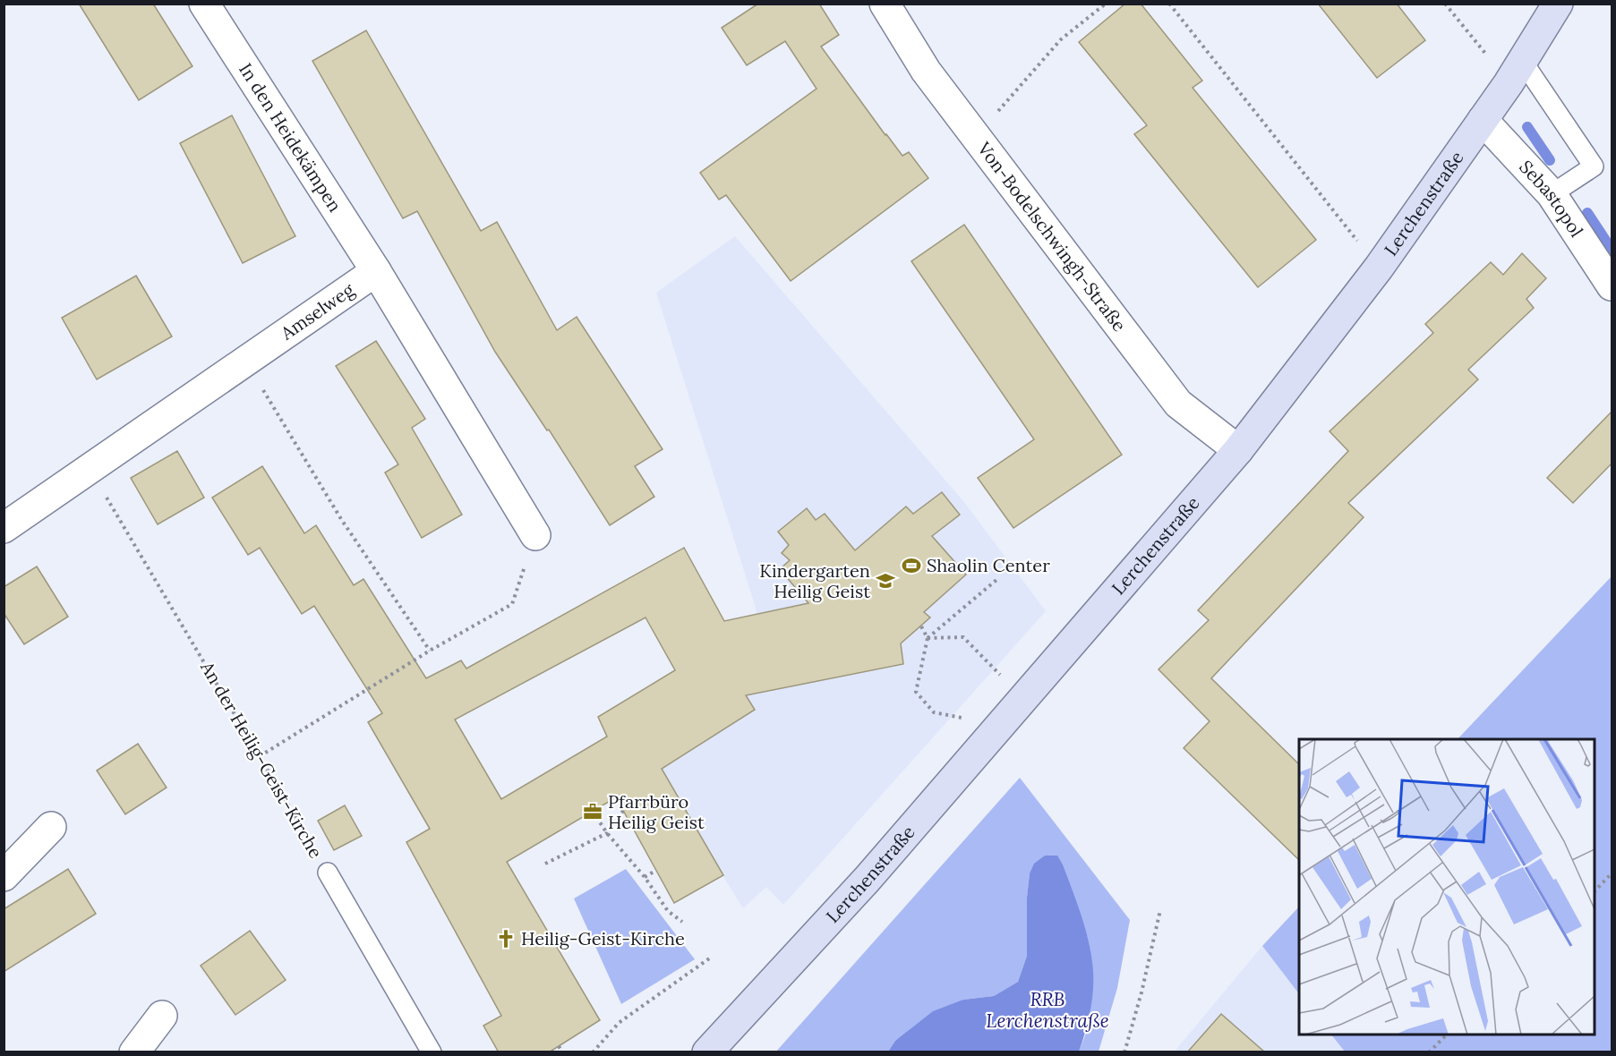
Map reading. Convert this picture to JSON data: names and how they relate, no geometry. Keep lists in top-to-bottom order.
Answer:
{
  "streets": {
    "street": [
      "In den Heidekämpen",
      "Sebastopol",
      "Lerchenstraße",
      "Von-Bodelschwingh-Straße",
      "Amselweg"
    ],
    "lane": ["An der Heilig-Geist-Kirche"]
  },
  "crossings": [
    ["In den Heidekämpen", "Amselweg"],
    ["Sebastopol", "Lerchenstraße"],
    ["Lerchenstraße", "Von-Bodelschwingh-Straße"],
    ["Amselweg", "An der Heilig-Geist-Kirche"]
  ],
  "water": ["RRB Lerchenstraße"],
  "places": {
    "sports": ["Shaolin Center"],
    "school or university": ["Kindergarten Heilig Geist"],
    "office": ["Pfarrbüro Heilig Geist"],
    "church": ["Heilig-Geist-Kirche"]
  }
}
